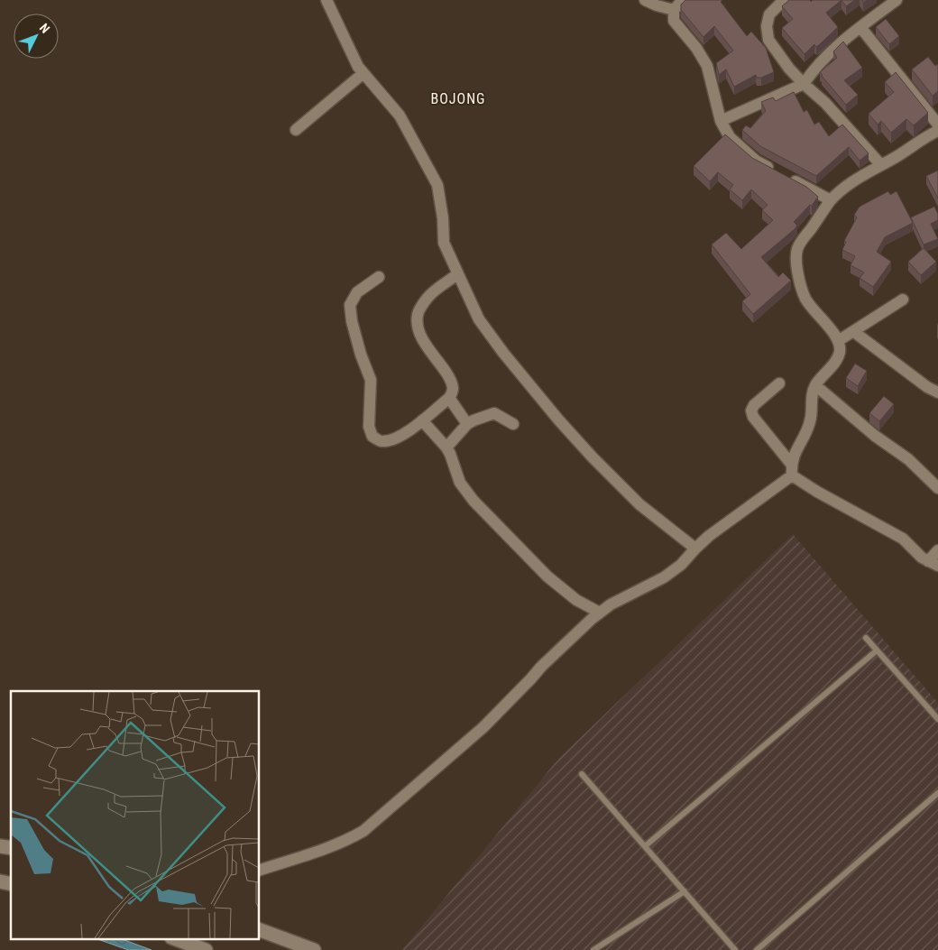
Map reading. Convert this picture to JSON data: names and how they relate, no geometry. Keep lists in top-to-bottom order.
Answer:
{
  "districts": ["BOJONG"],
  "north": "top right"
}
